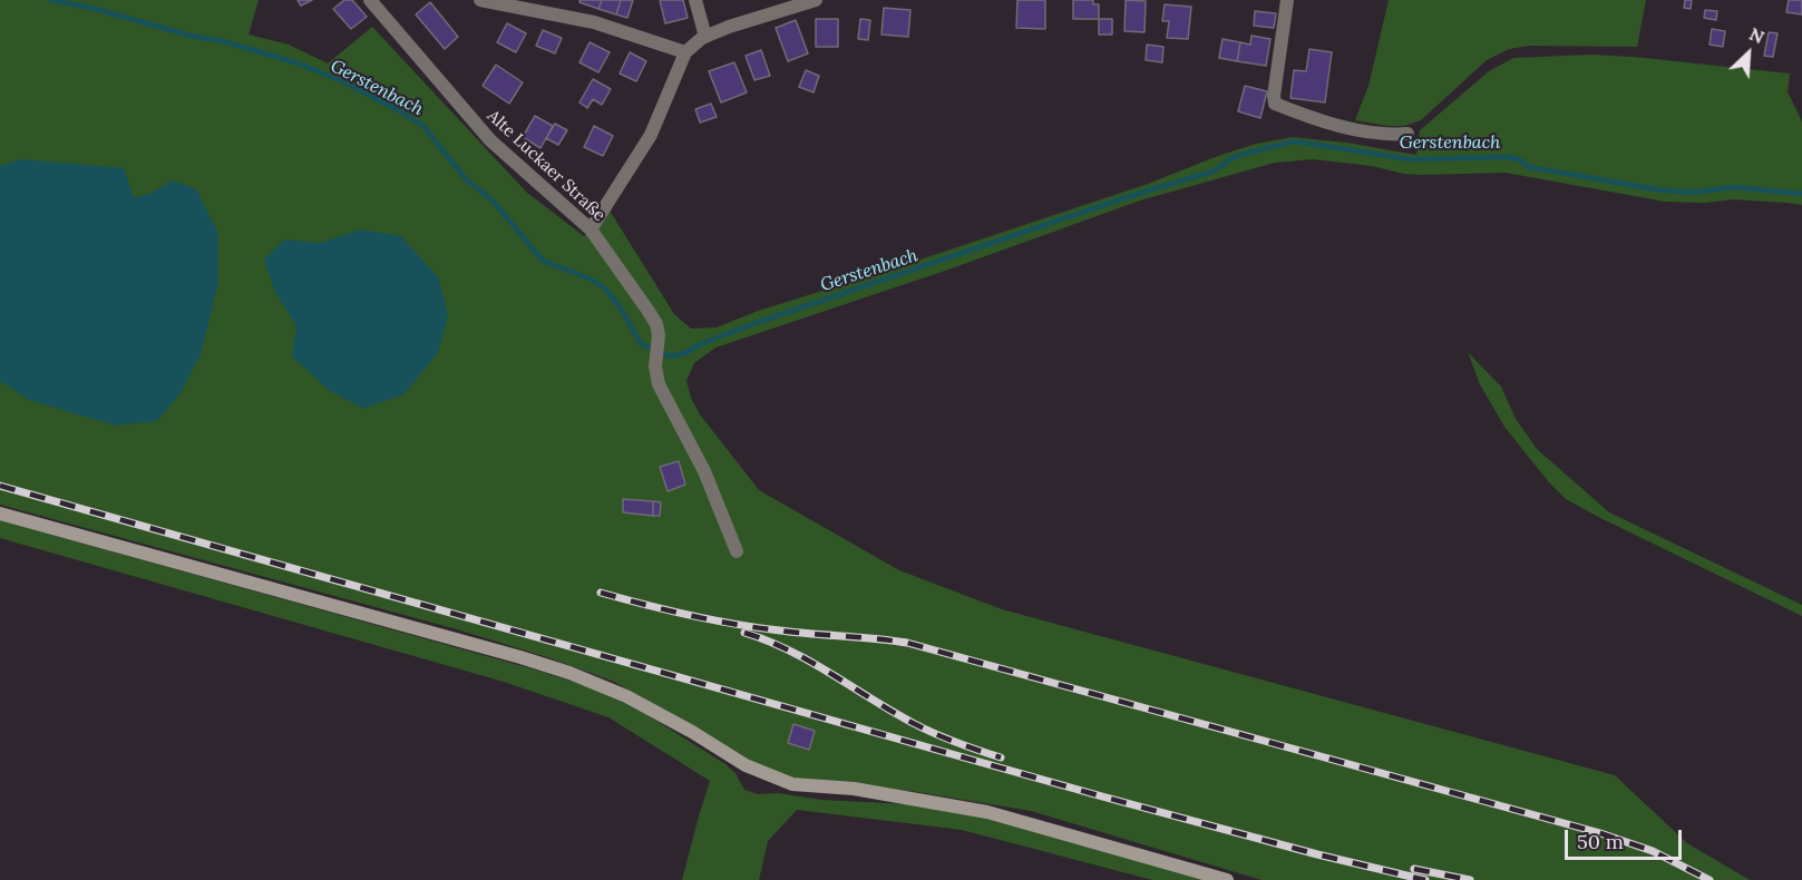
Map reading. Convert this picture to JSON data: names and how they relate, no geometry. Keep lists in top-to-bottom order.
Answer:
{
  "streets": {
    "street": ["Alte Luckaer Straße"]
  },
  "water": ["Gerstenbach"],
  "scale_bar": "50 m",
  "north": "top right"
}
